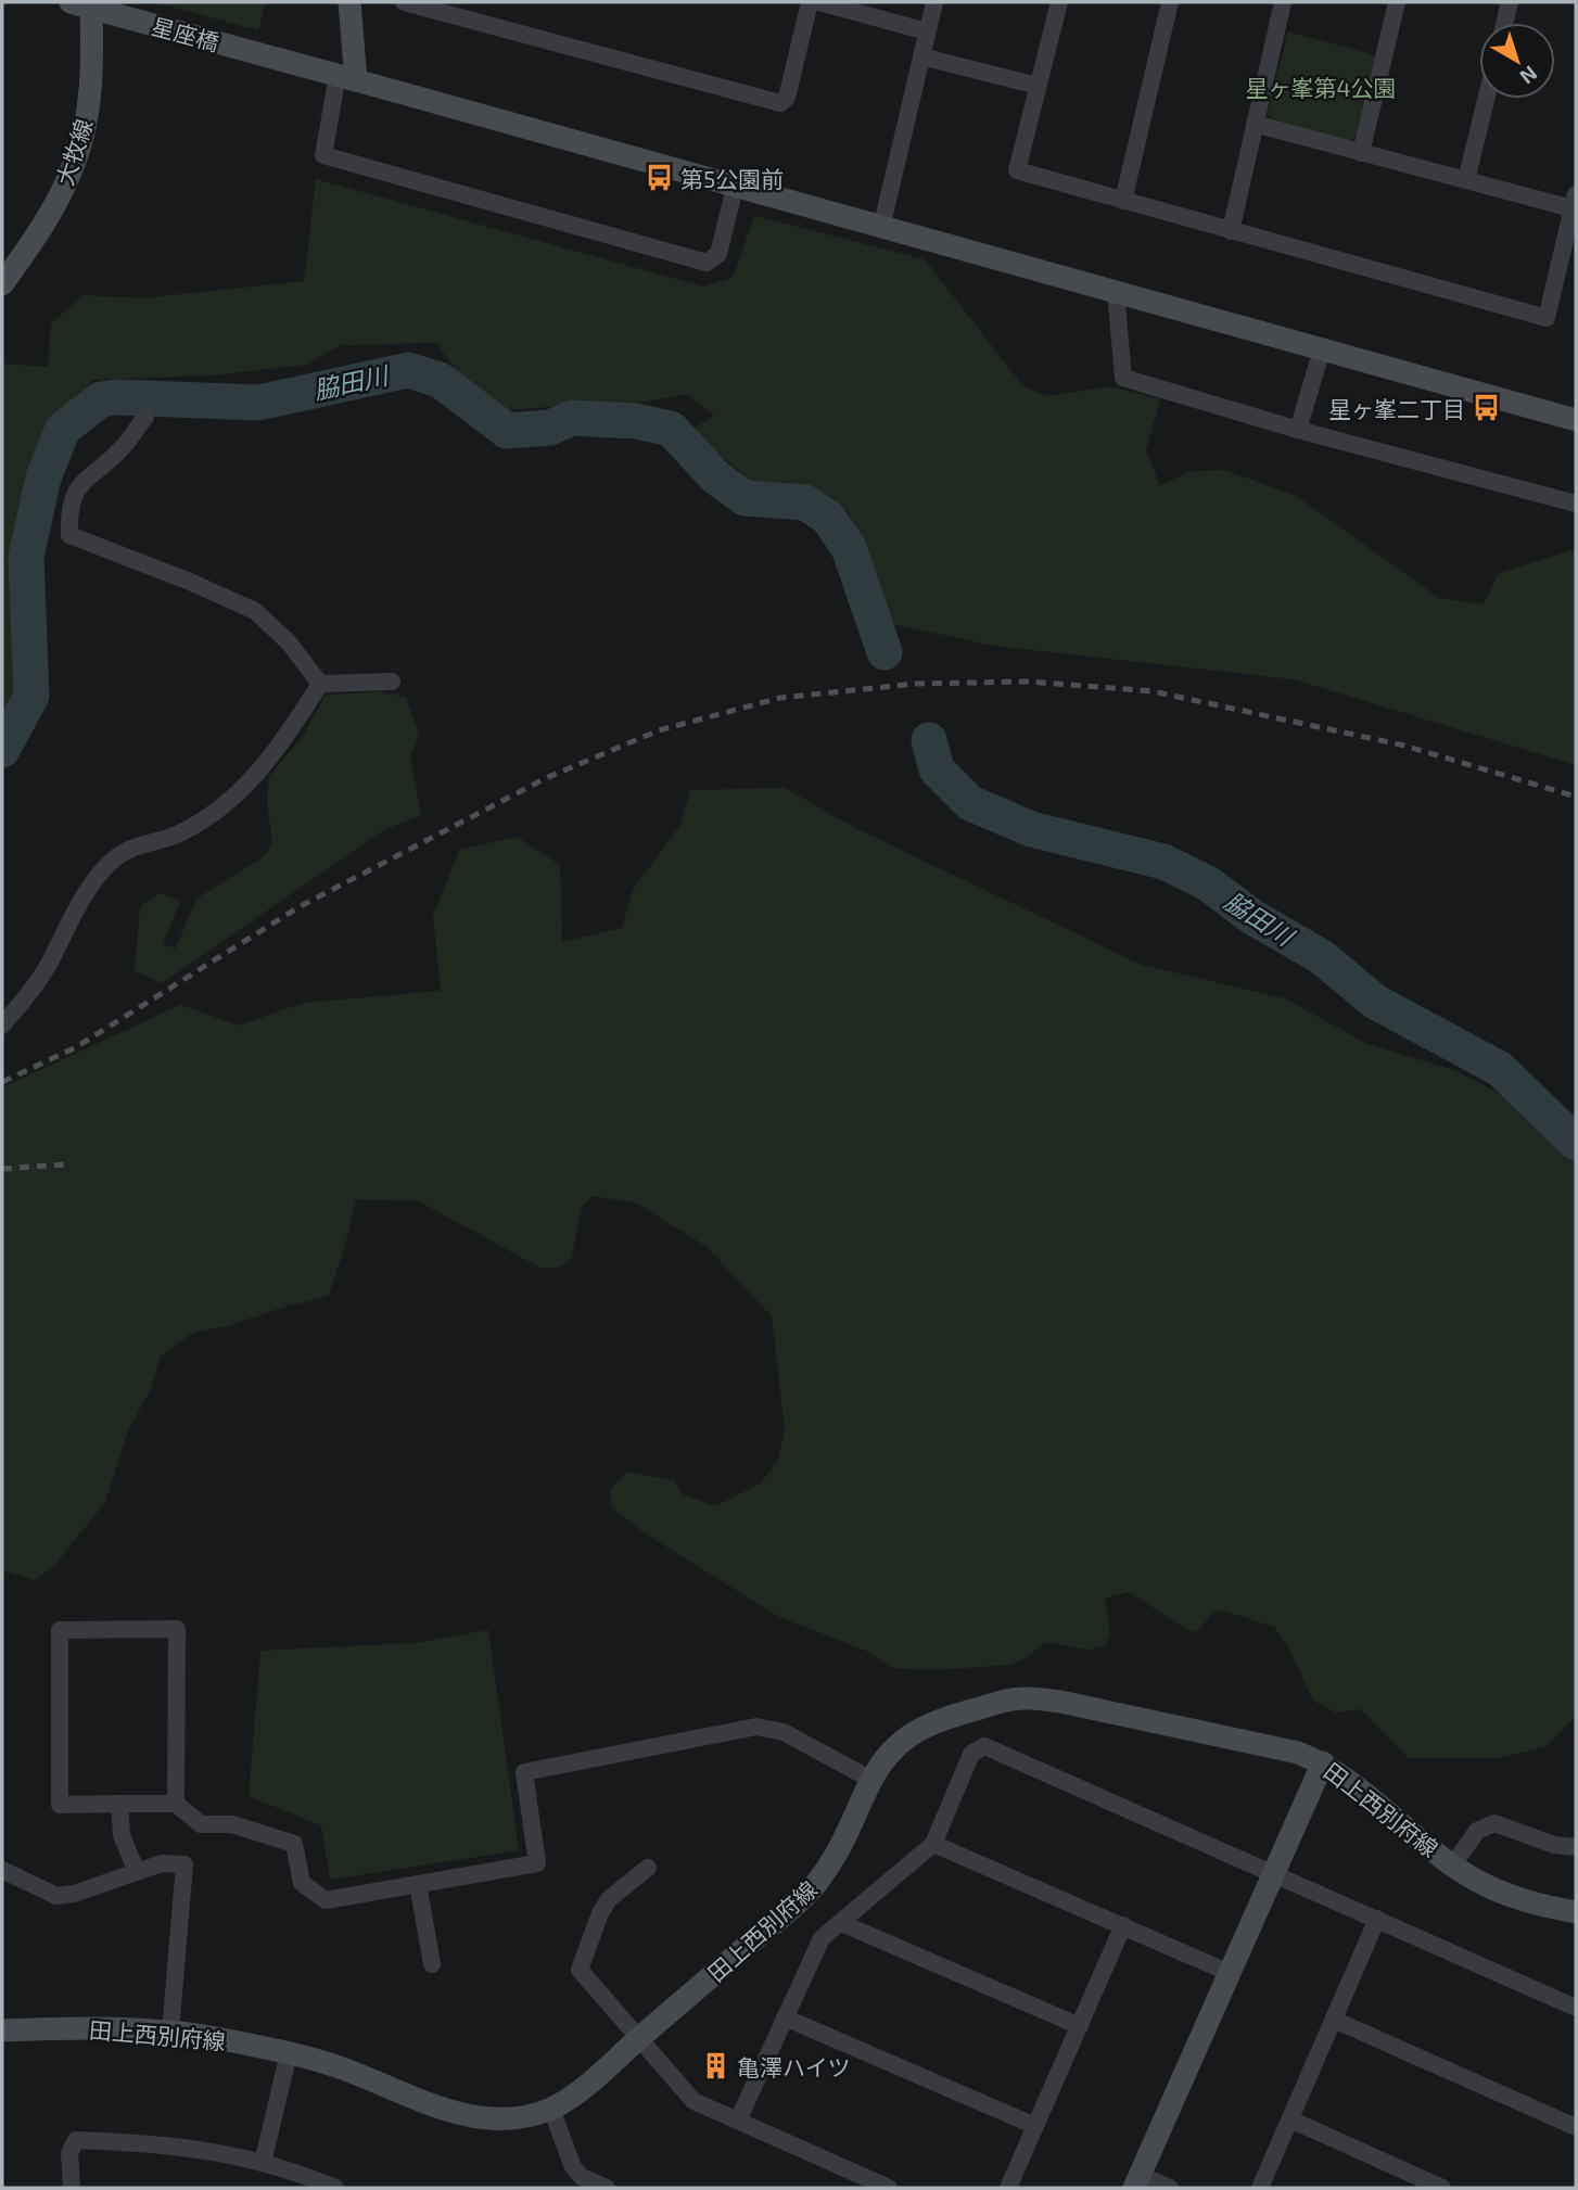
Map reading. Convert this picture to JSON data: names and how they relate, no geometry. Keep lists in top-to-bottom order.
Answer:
{
  "streets": {
    "street": ["星座橋", "大牧線", "田上西別府線"]
  },
  "water": ["脇田川"],
  "parks": ["星ヶ峯第4公園"],
  "places": {
    "bus stop": ["第5公園前", "星ヶ峯二丁目"],
    "building": ["亀澤ハイツ"]
  },
  "north": "bottom right"
}
